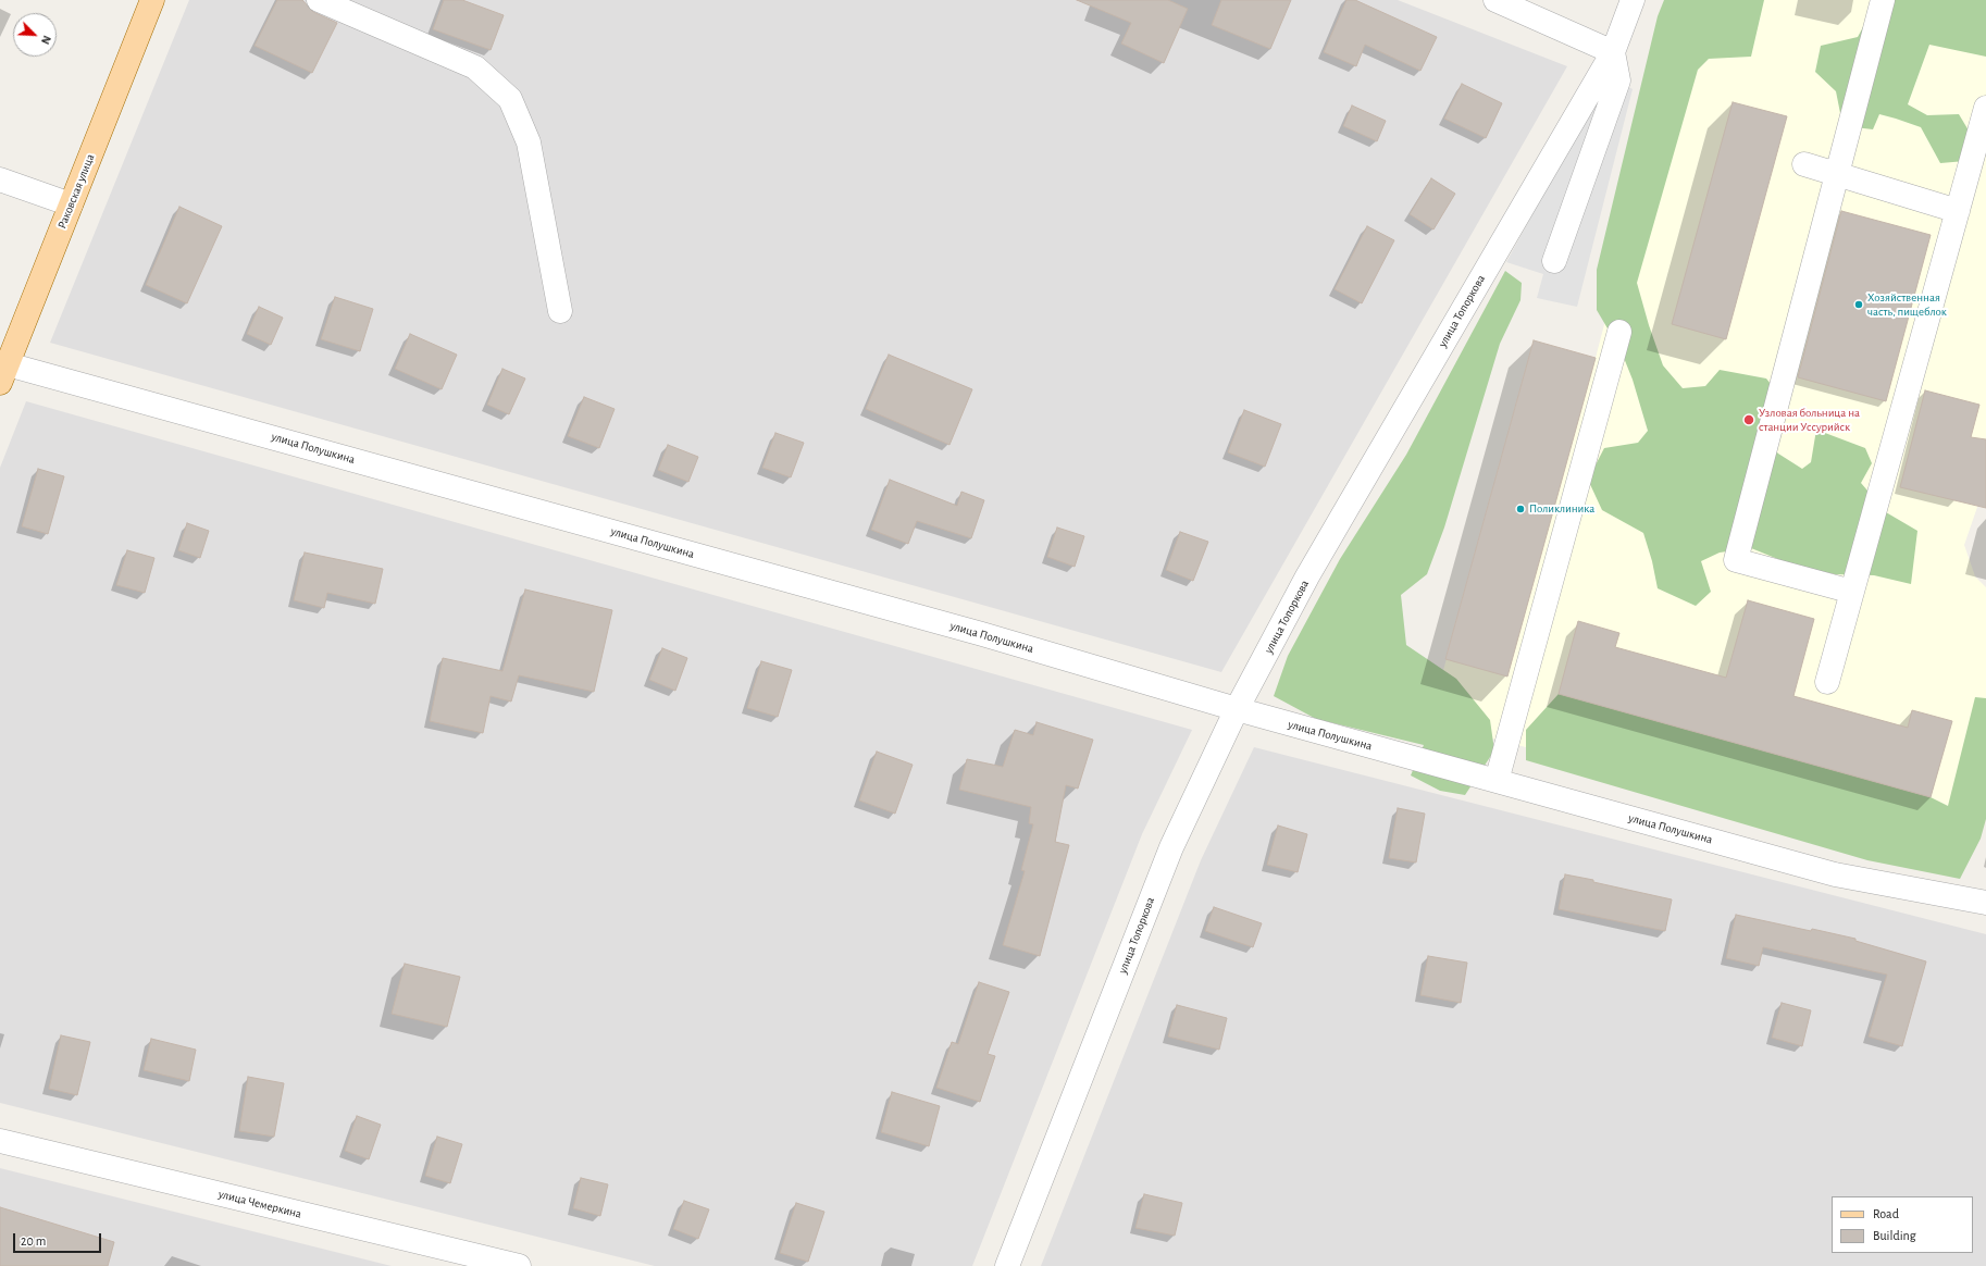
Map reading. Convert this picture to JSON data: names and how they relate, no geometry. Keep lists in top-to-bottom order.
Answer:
{
  "streets": {
    "main road": ["Раковская улица"],
    "street": ["улица Топоркова", "улица Полушкина", "улица Чемеркина"]
  },
  "crossings": [
    ["Раковская улица", "улица Полушкина"],
    ["улица Топоркова", "улица Полушкина"]
  ],
  "places": ["Хозяйственная часть, пищеблок", "Узловая больница на станции Уссурийск", "Поликлиника"],
  "legend": ["Road", "Building"],
  "scale_bar": "20 m",
  "north": "bottom right"
}
